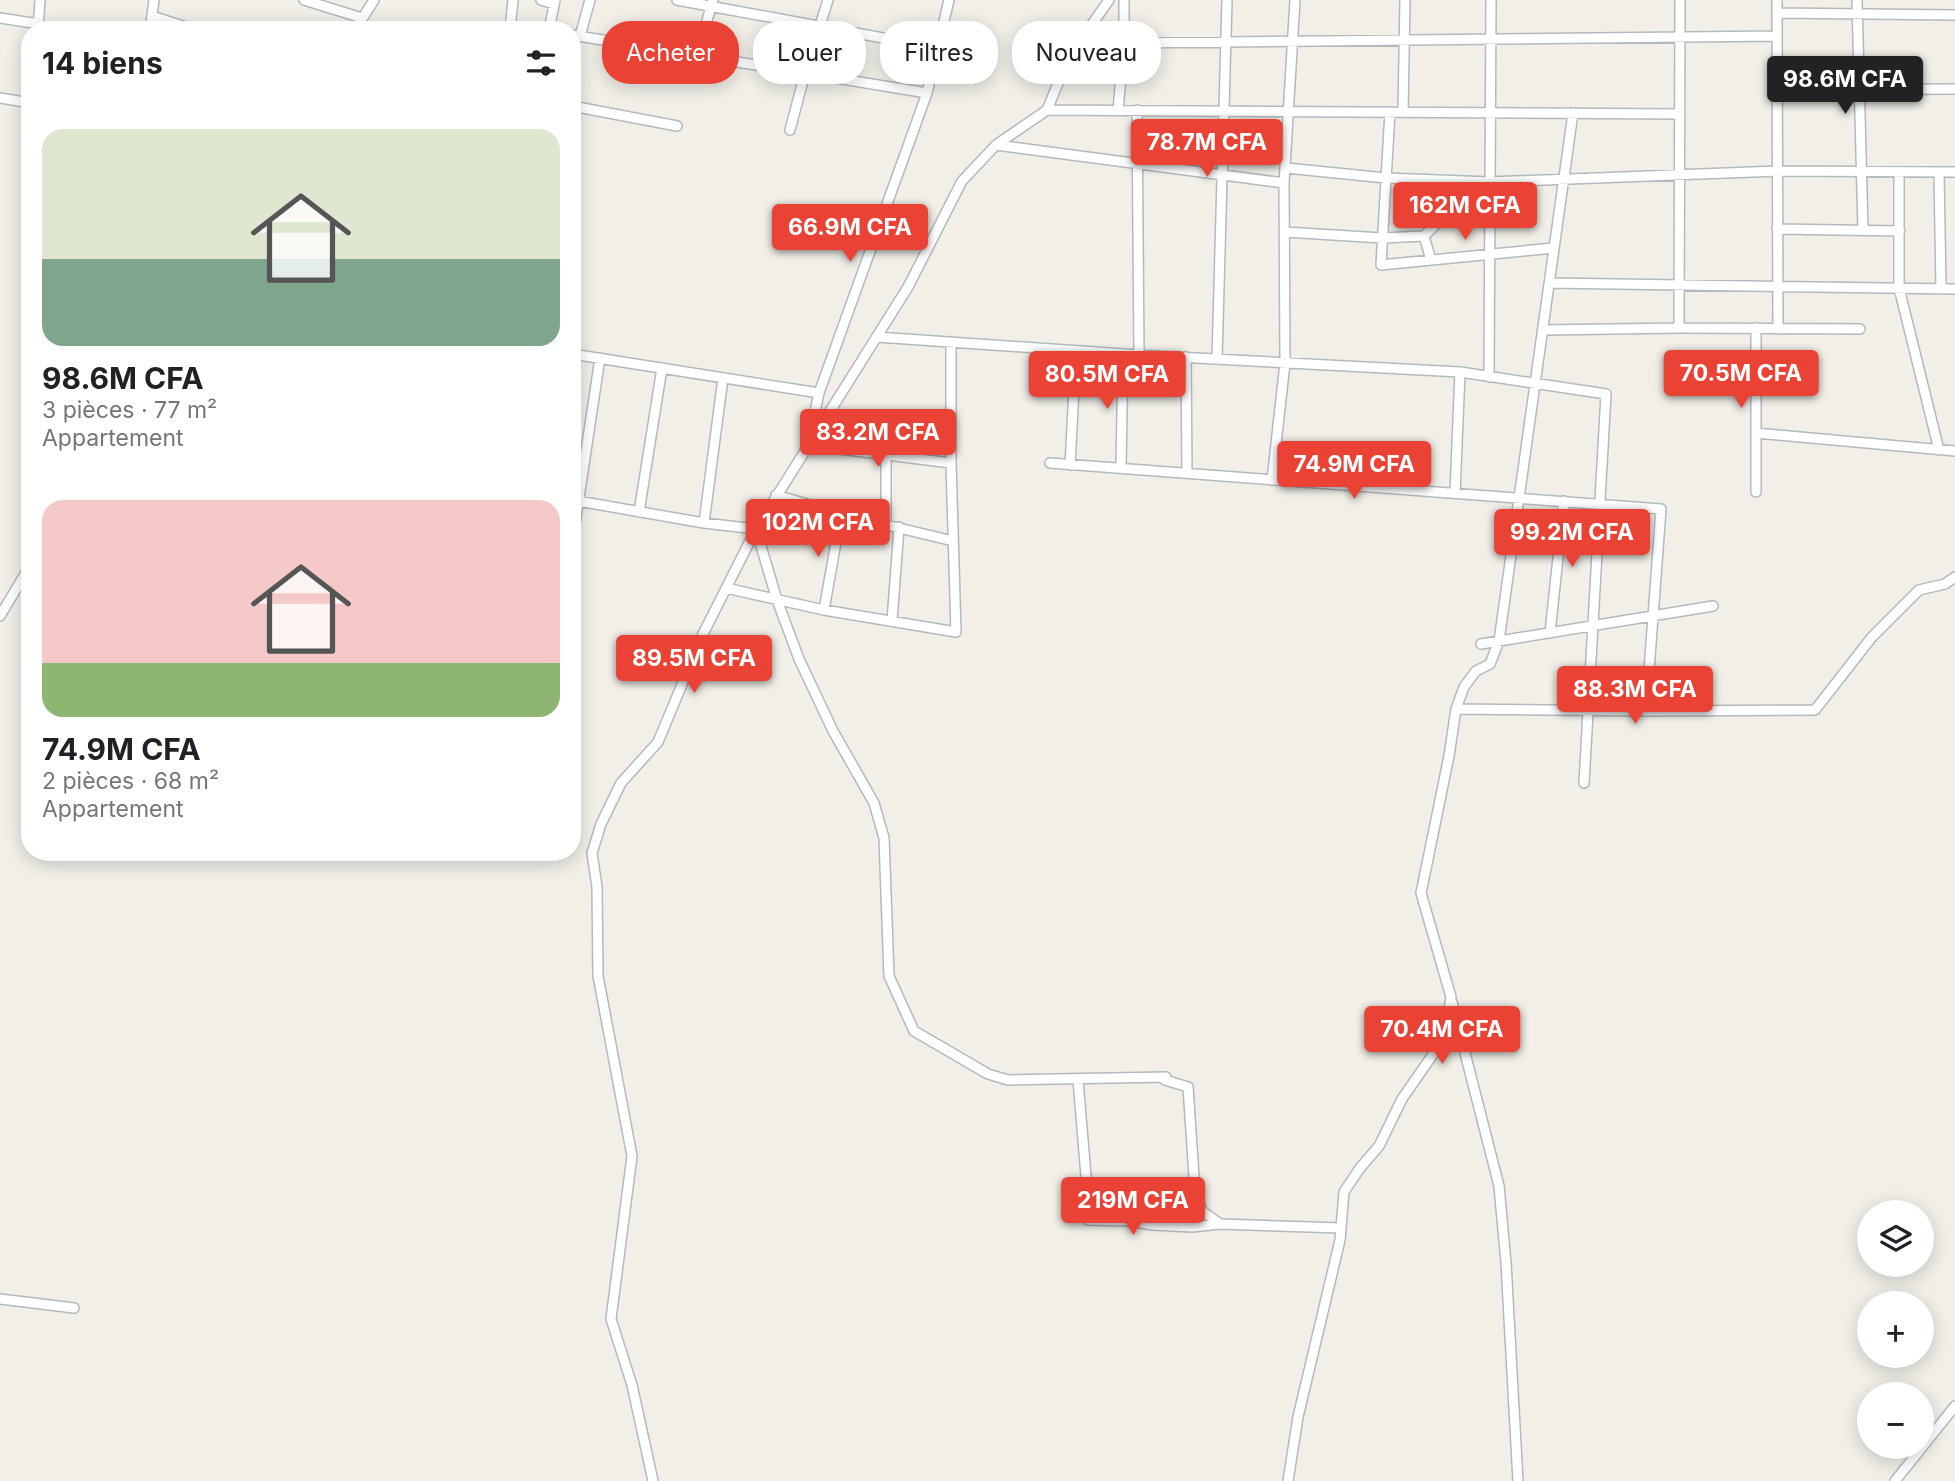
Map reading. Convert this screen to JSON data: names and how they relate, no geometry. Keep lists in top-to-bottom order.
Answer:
{
  "page": {
    "chip": [
      "Acheter",
      "Louer",
      "Filtres",
      "Nouveau"
    ],
    "heading": "14 biens",
    "price": [
      "98.6M CFA",
      "78.7M CFA",
      "162M CFA",
      "66.9M CFA",
      "70.5M CFA",
      "80.5M CFA",
      "83.2M CFA",
      "74.9M CFA",
      "102M CFA",
      "99.2M CFA",
      "89.5M CFA",
      "88.3M CFA",
      "70.4M CFA",
      "219M CFA"
    ],
    "list": [
      {
        "name": "98.6M CFA",
        "note": "3 pièces · 77 m² · Appartement"
      },
      {
        "name": "74.9M CFA",
        "note": "2 pièces · 68 m² · Appartement"
      }
    ],
    "map_buttons": ["+", "−"]
  }
}
